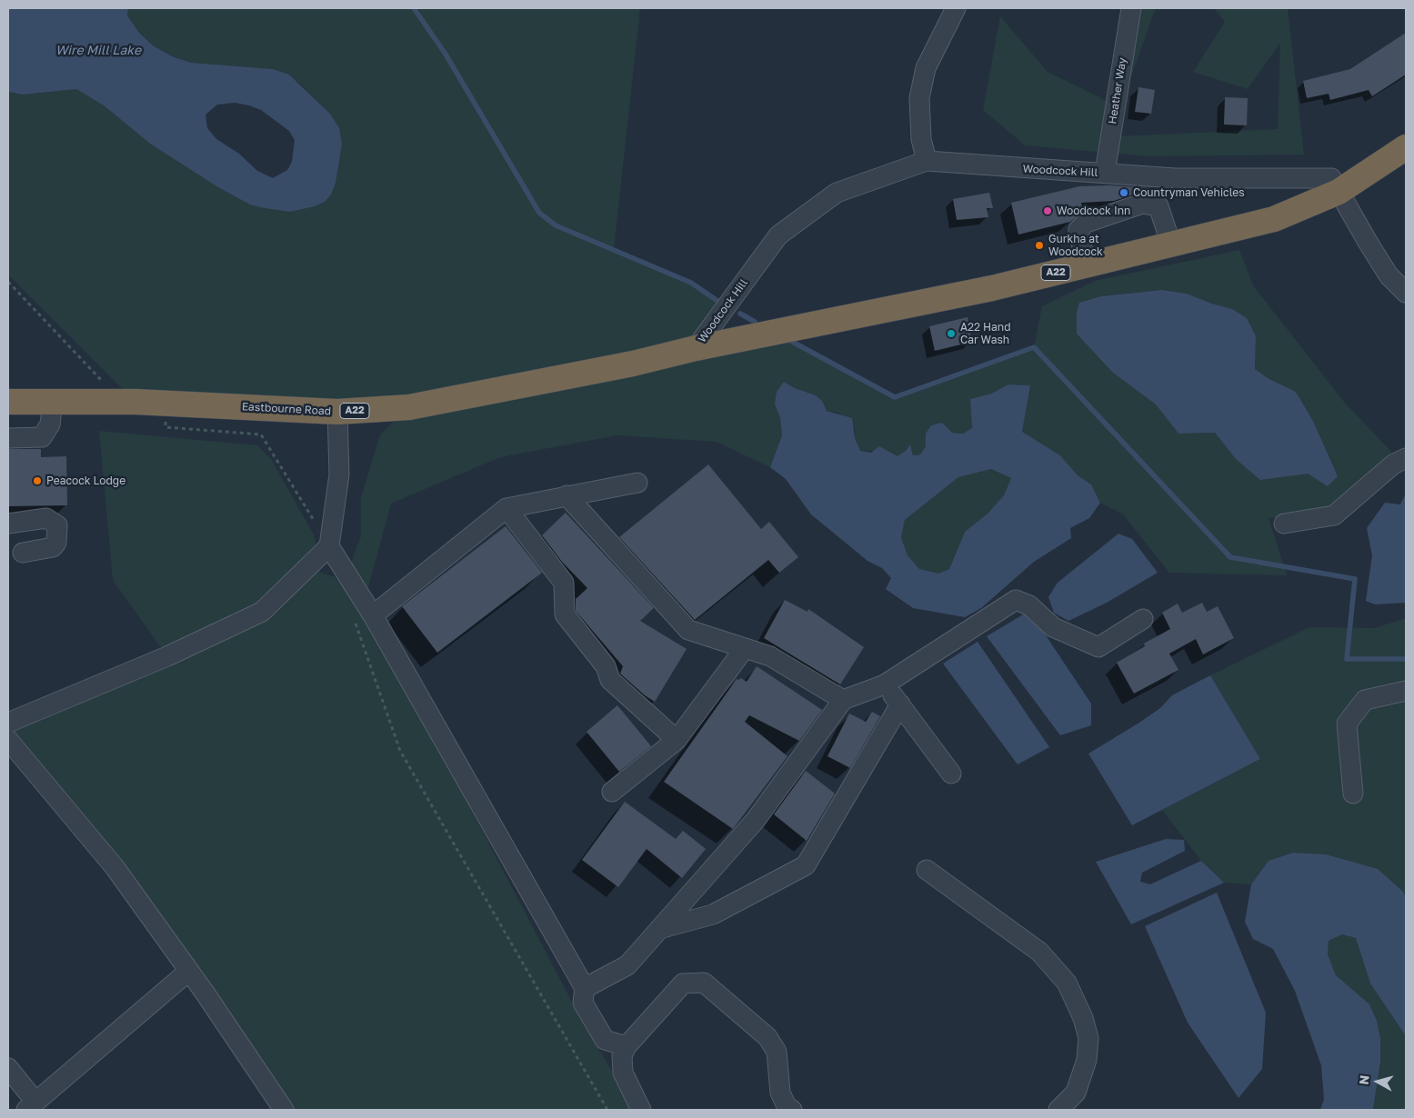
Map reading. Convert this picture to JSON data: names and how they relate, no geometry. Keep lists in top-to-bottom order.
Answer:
{
  "streets": {
    "highway": ["Woodcock Hill", "A22", "Eastbourne Road"],
    "street": ["Heather Way"]
  },
  "crossings": [
    ["Heather Way", "Woodcock Hill"],
    ["Woodcock Hill", "Eastbourne Road"]
  ],
  "water": ["Wire Mill Lake"],
  "places": [
    "Countryman Vehicles",
    "Woodcock Inn",
    "Gurkha at Woodcock",
    "A22 Hand Car Wash",
    "Peacock Lodge"
  ],
  "north": "left"
}
